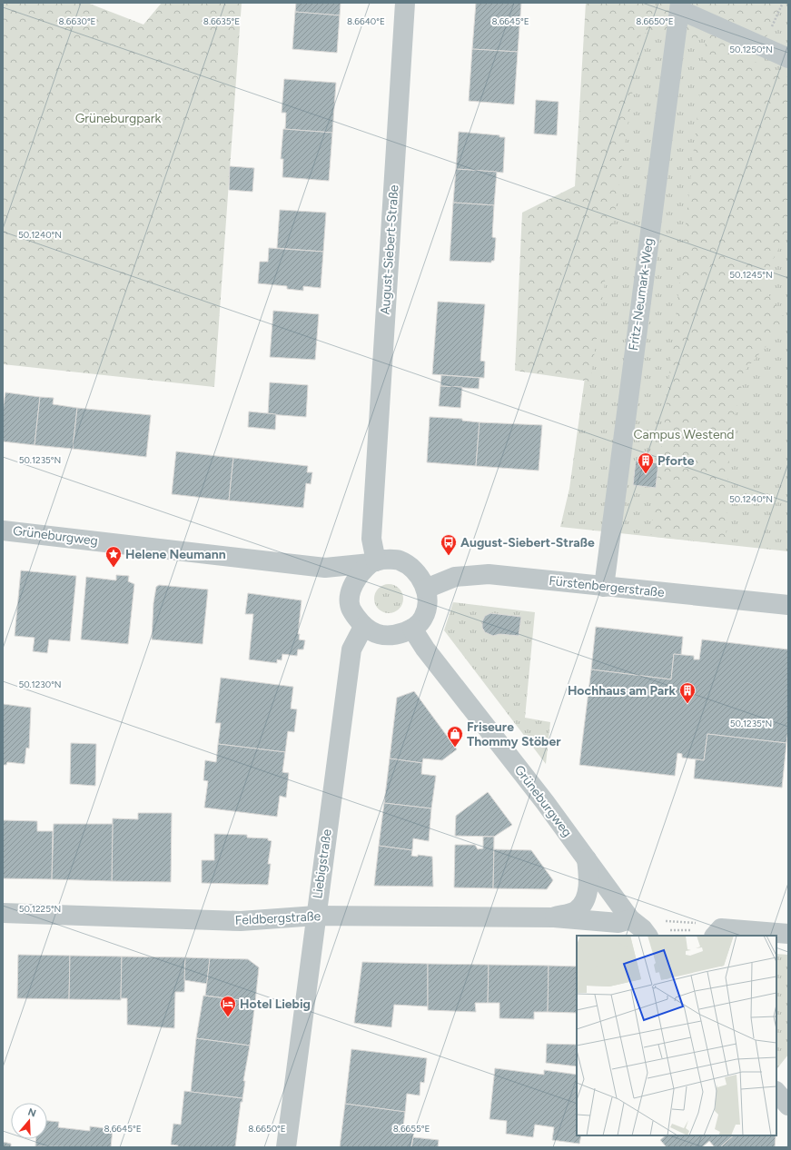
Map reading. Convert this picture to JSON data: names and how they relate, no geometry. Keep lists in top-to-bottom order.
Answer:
{
  "streets": {
    "street": [
      "August-Siebert-Straße",
      "Fritz-Neumark-Weg",
      "Grüneburgweg",
      "Fürstenbergerstraße",
      "Liebigstraße",
      "Feldbergstraße"
    ]
  },
  "crossings": [
    ["August-Siebert-Straße", "Grüneburgweg"],
    ["August-Siebert-Straße", "Fürstenbergerstraße"],
    ["August-Siebert-Straße", "Liebigstraße"],
    ["Fritz-Neumark-Weg", "Fürstenbergerstraße"],
    ["Grüneburgweg", "Fürstenbergerstraße"],
    ["Grüneburgweg", "Liebigstraße"],
    ["Grüneburgweg", "Feldbergstraße"],
    ["Fürstenbergerstraße", "Liebigstraße"],
    ["Liebigstraße", "Feldbergstraße"]
  ],
  "parks": ["Grüneburgpark", "Campus Westend"],
  "places": {
    "building": ["Pforte", "Hochhaus am Park"],
    "bus stop": ["August-Siebert-Straße"],
    "place": ["Helene Neumann"],
    "shop": ["Friseure Thommy Stöber"],
    "hotel": ["Hotel Liebig"]
  },
  "north": "top",
  "coordinates": [
    "8.6645°E",
    "8.6650°E",
    "8.6630°E",
    "8.6635°E",
    "8.6640°E",
    "50.1250°N",
    "50.1240°N",
    "50.1245°N",
    "50.1235°N",
    "50.1230°N",
    "50.1225°N",
    "8.6655°E"
  ]
}
